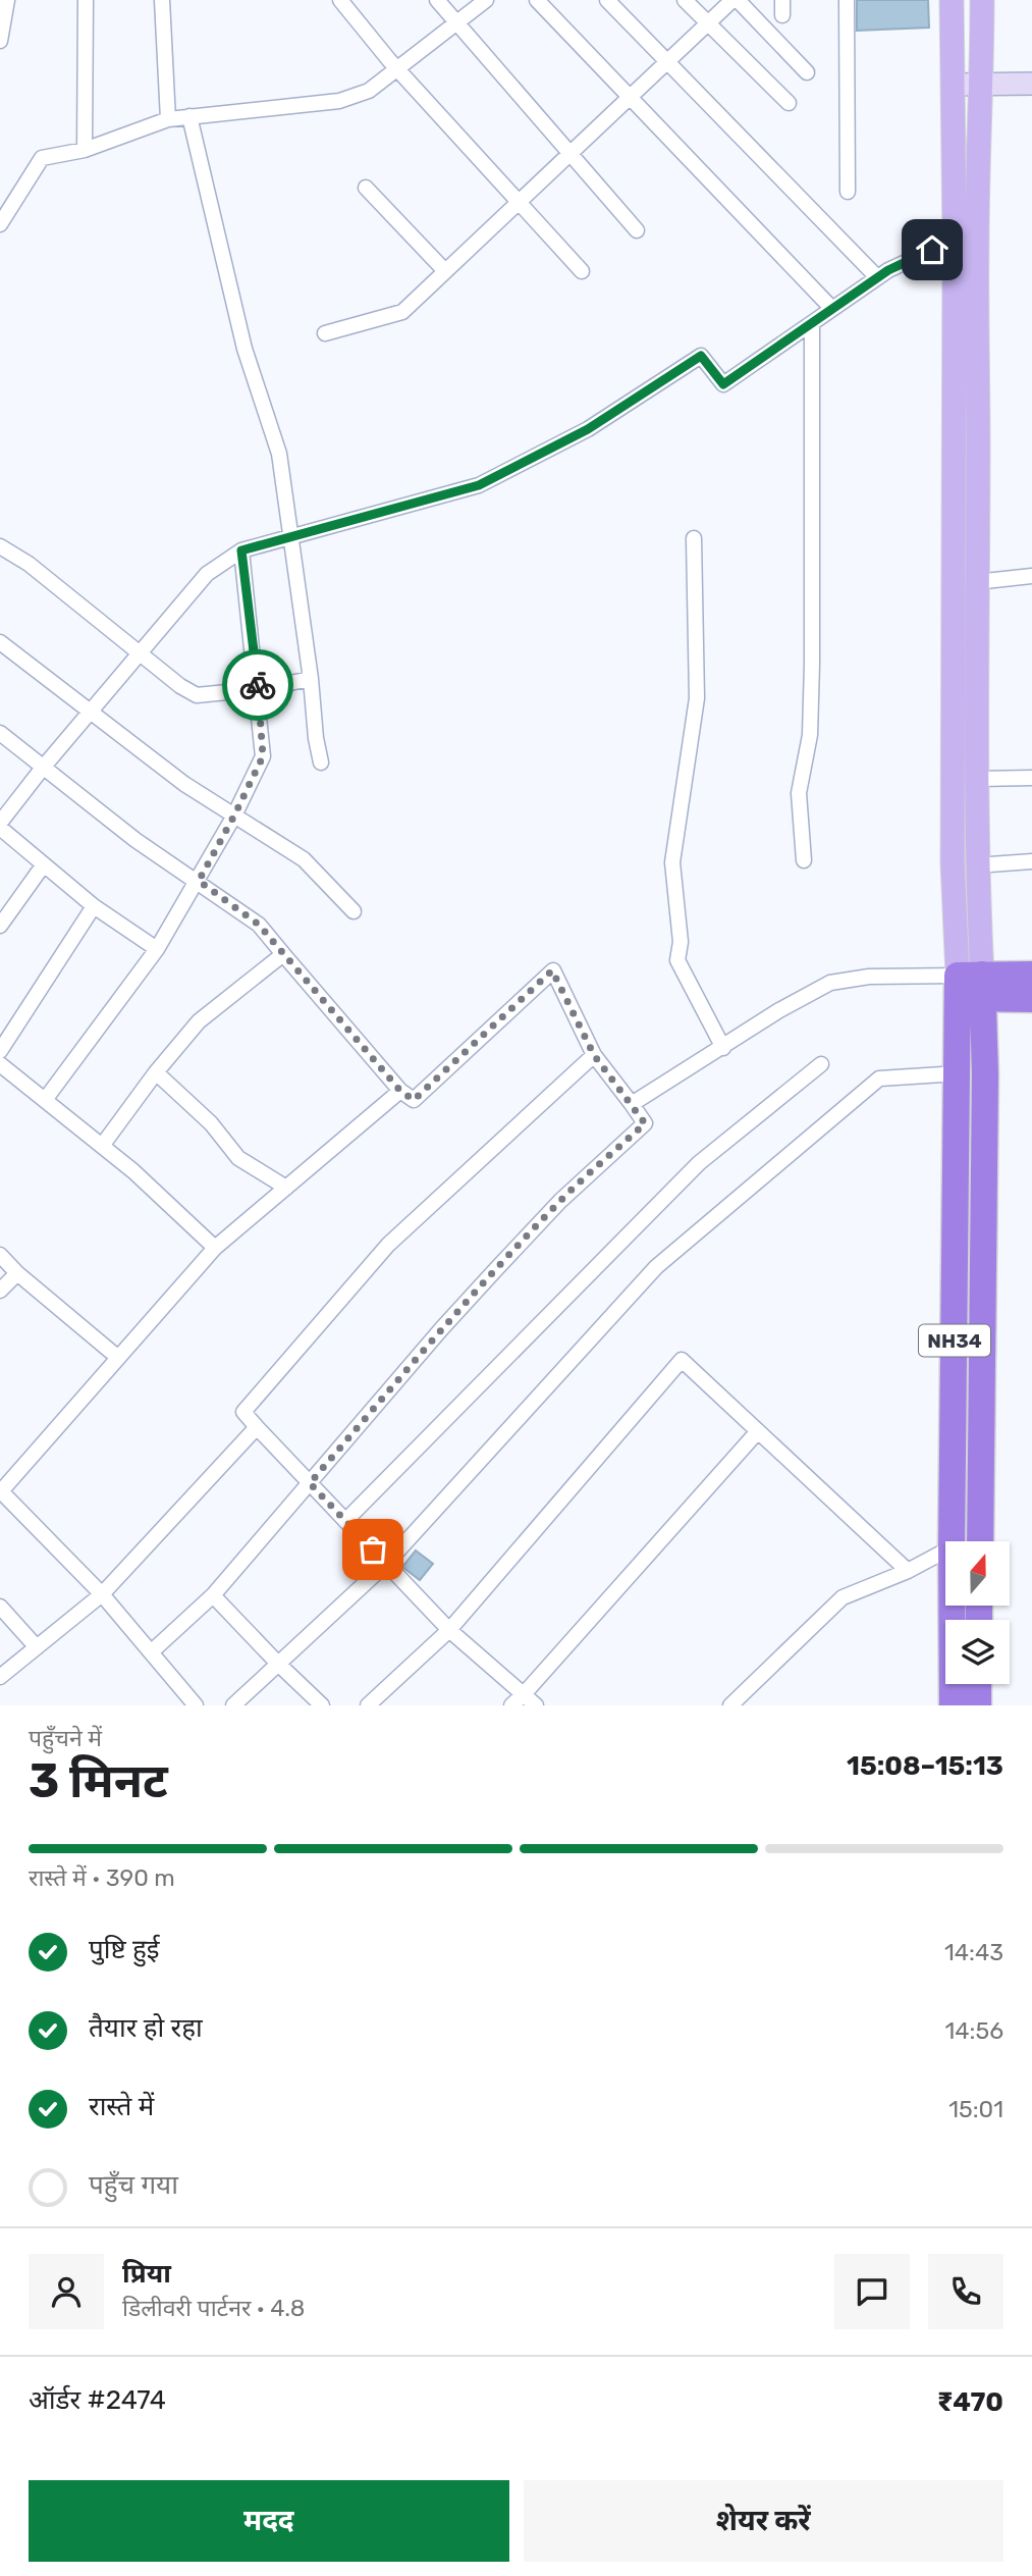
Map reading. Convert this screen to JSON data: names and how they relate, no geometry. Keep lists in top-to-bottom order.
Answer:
{
  "streets": {
    "highway": ["NH34"]
  },
  "north": "top",
  "page": {
    "heading": ["3 मिनट", "पहुँचने में", "15:08–15:13"],
    "panel": [
      "प्रिया",
      "डिलीवरी पार्टनर · 4.8",
      "ऑर्डर #2474",
      "₹470"
    ],
    "bar": "रास्ते में · 390 m",
    "list": [
      ["पुष्टि हुई", "14:43"],
      ["तैयार हो रहा", "14:56"],
      ["रास्ते में", "15:01"],
      "पहुँच गया"
    ],
    "buttons": ["मदद", "शेयर करें"]
  }
}
